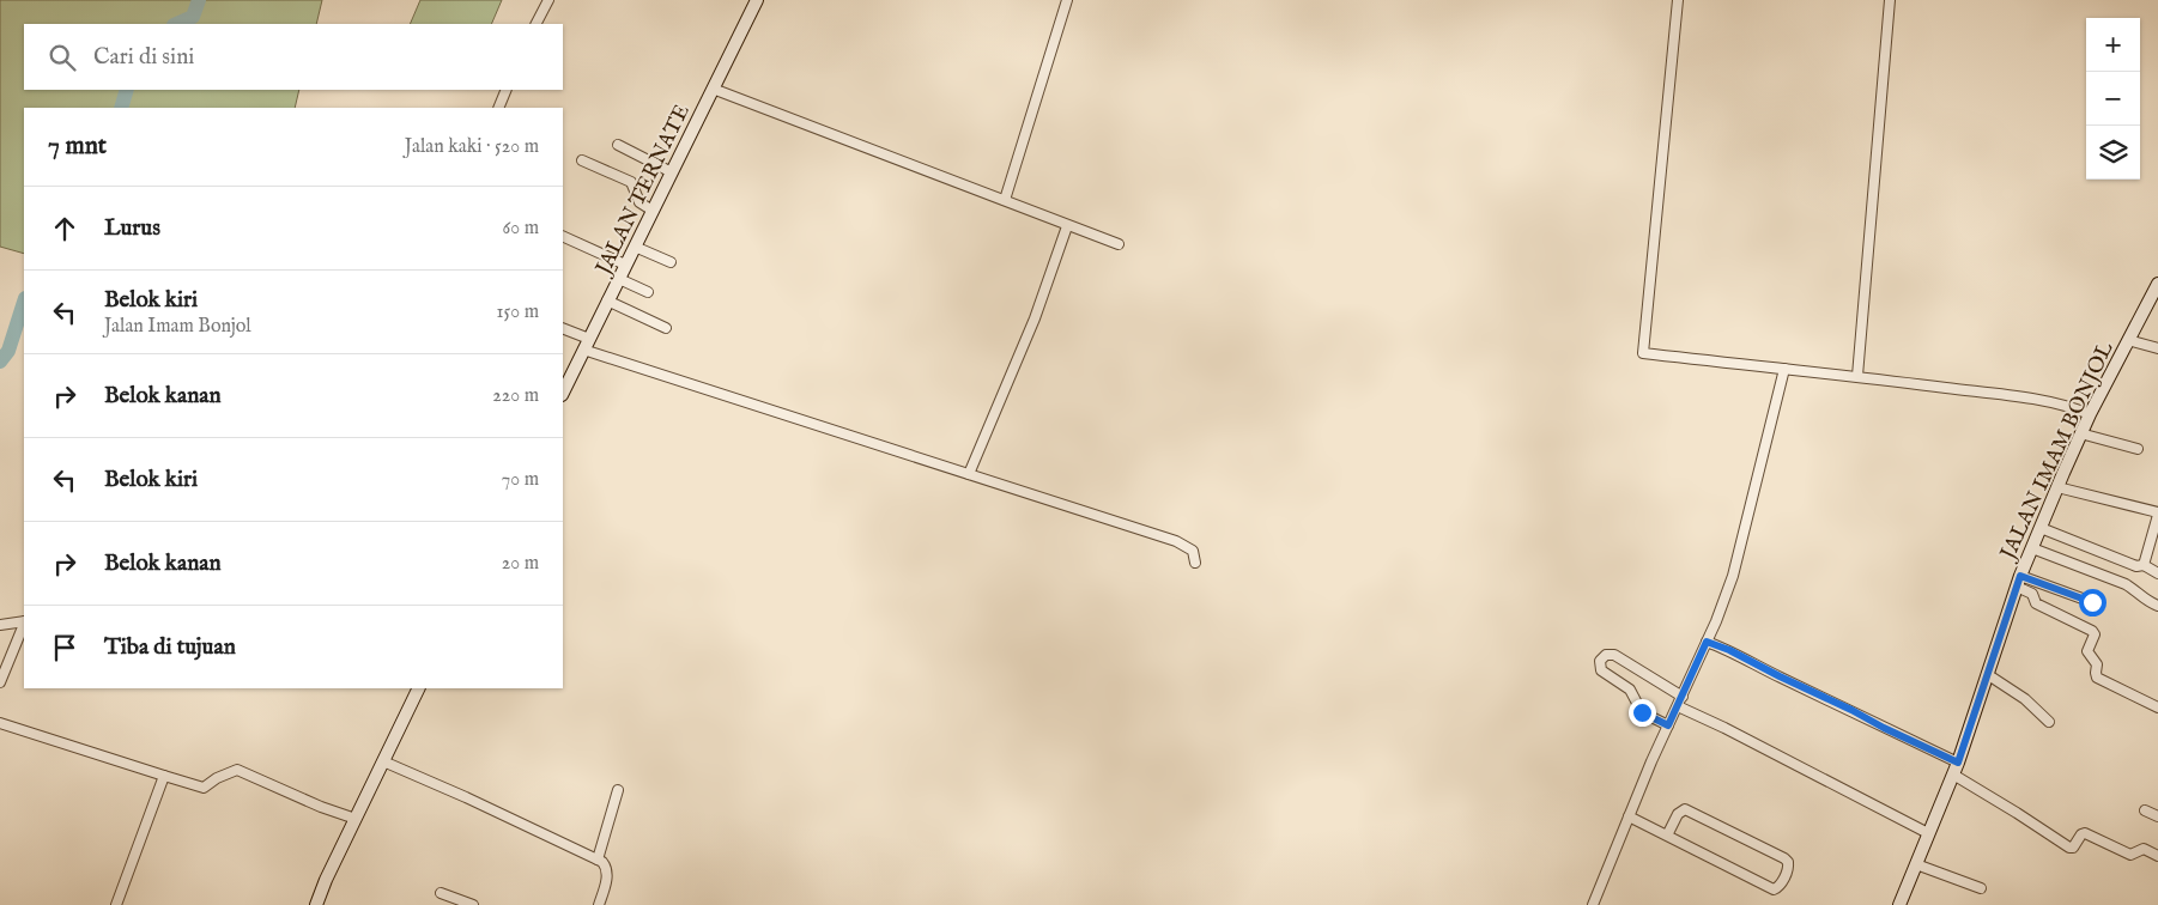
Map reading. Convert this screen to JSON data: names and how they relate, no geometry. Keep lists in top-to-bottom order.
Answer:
{
  "streets": {
    "street": ["JALAN TERNATE", "JALAN IMAM BONJOL"]
  },
  "page": {
    "map_buttons": ["+", "−"],
    "search": "Cari di sini",
    "heading": ["7 mnt", "Jalan kaki · 520 m"],
    "list": [
      ["Lurus", "60 m"],
      ["Belok kiri", "Jalan Imam Bonjol", "150 m"],
      ["Belok kanan", "220 m"],
      ["Belok kiri", "70 m"],
      ["Belok kanan", "20 m"],
      "Tiba di tujuan"
    ]
  }
}
